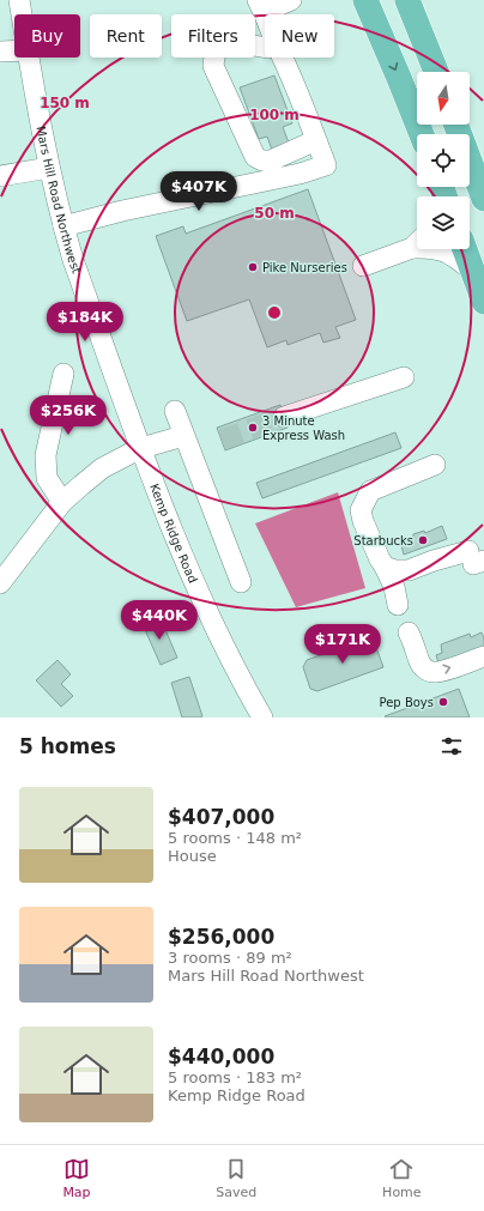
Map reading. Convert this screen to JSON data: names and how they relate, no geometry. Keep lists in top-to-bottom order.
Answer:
{
  "streets": {
    "street": ["Mars Hill Road Northwest", "Kemp Ridge Road"]
  },
  "crossings": [
    ["Mars Hill Road Northwest", "Kemp Ridge Road"]
  ],
  "places": [
    "Pike Nurseries",
    "3 Minute Express Wash",
    "Starbucks",
    "Pep Boys"
  ],
  "north": "bottom",
  "page": {
    "chip": [
      "Buy",
      "Rent",
      "Filters",
      "New"
    ],
    "price": [
      "$407K",
      "$184K",
      "$256K",
      "$440K",
      "$171K"
    ],
    "heading": "5 homes",
    "list": [
      {
        "name": "$407,000",
        "note": "5 rooms · 148 m² · House"
      },
      {
        "name": "$256,000",
        "note": "3 rooms · 89 m² · Mars Hill Road Northwest"
      },
      {
        "name": "$440,000",
        "note": "5 rooms · 183 m² · Kemp Ridge Road"
      }
    ],
    "tabs": ["Map", "Saved", "Home"]
  },
  "rings": ["150 m", "100 m", "50 m"]
}
